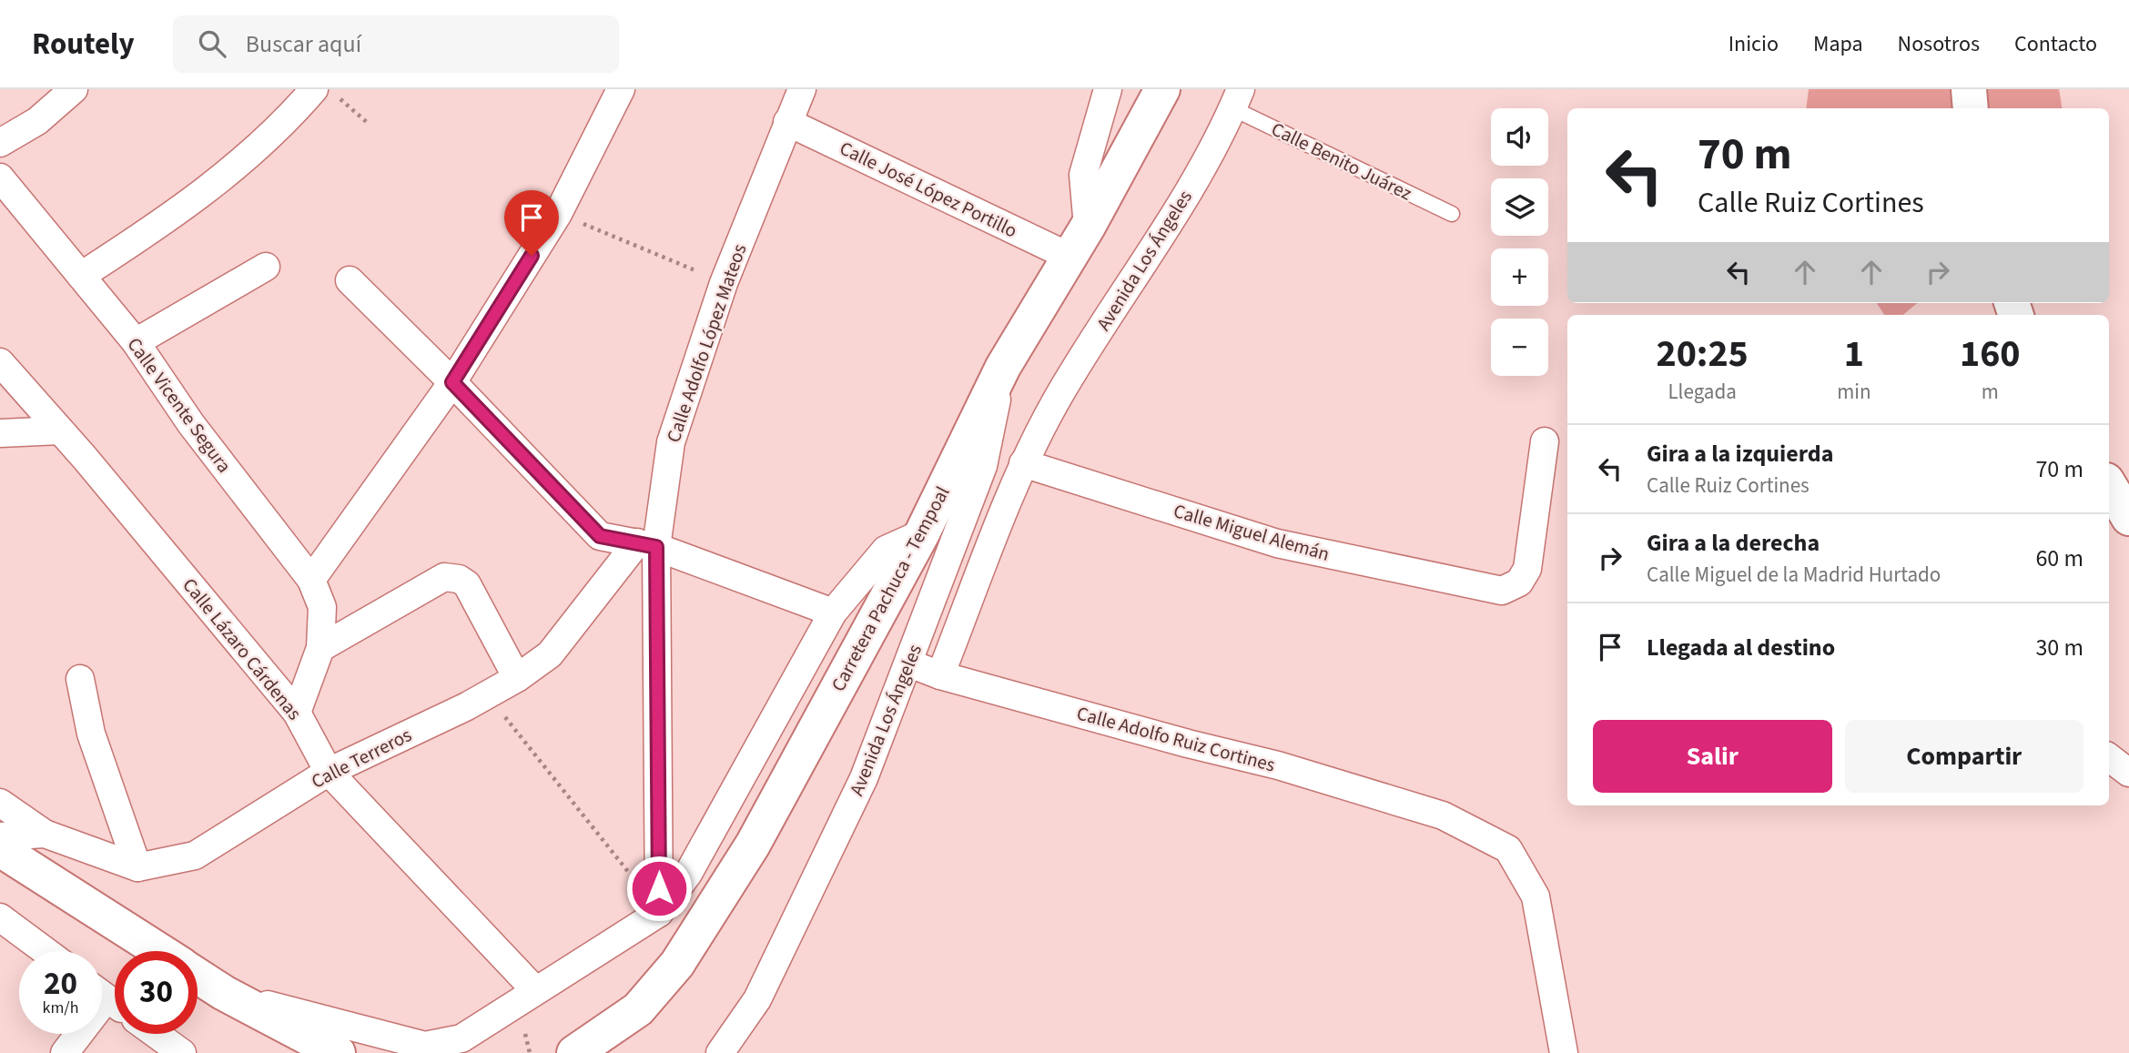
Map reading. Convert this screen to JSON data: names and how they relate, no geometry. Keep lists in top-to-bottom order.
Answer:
{
  "streets": {
    "main road": ["Carretera Pachuca - Tempoal"],
    "street": [
      "Calle José López Portillo",
      "Avenida Los Ángeles",
      "Calle Adolfo López Mateos",
      "Calle Vicente Segura",
      "Calle Miguel Alemán",
      "Calle Lázaro Cárdenas",
      "Calle Adolfo Ruiz Cortines",
      "Calle Terreros"
    ],
    "lane": ["Calle Benito Juárez"]
  },
  "crossings": [
    ["Calle Benito Juárez", "Avenida Los Ángeles"],
    ["Calle José López Portillo", "Calle Adolfo López Mateos"],
    ["Calle José López Portillo", "Carretera Pachuca - Tempoal"],
    ["Avenida Los Ángeles", "Calle Miguel Alemán"],
    ["Avenida Los Ángeles", "Carretera Pachuca - Tempoal"],
    ["Avenida Los Ángeles", "Calle Adolfo Ruiz Cortines"],
    ["Calle Adolfo López Mateos", "Calle Terreros"],
    ["Calle Vicente Segura", "Calle Lázaro Cárdenas"],
    ["Calle Lázaro Cárdenas", "Calle Terreros"]
  ],
  "page": {
    "header": "Routely",
    "search": "Buscar aquí",
    "nav": [
      "Inicio",
      "Mapa",
      "Nosotros",
      "Contacto"
    ],
    "map_buttons": ["+", "−"],
    "turn": ["70 m", "Calle Ruiz Cortines"],
    "eta": [
      "20:25",
      "Llegada",
      "1",
      "min",
      "160",
      "m"
    ],
    "list": [
      {
        "name": "Gira a la izquierda",
        "note": "Calle Ruiz Cortines",
        "value": "70 m"
      },
      {
        "name": "Gira a la derecha",
        "note": "Calle Miguel de la Madrid Hurtado",
        "value": "60 m"
      },
      {
        "name": "Llegada al destino",
        "value": "30 m"
      }
    ],
    "buttons": ["Salir", "Compartir"],
    "speed": "20 km/h",
    "limit": "30"
  }
}
